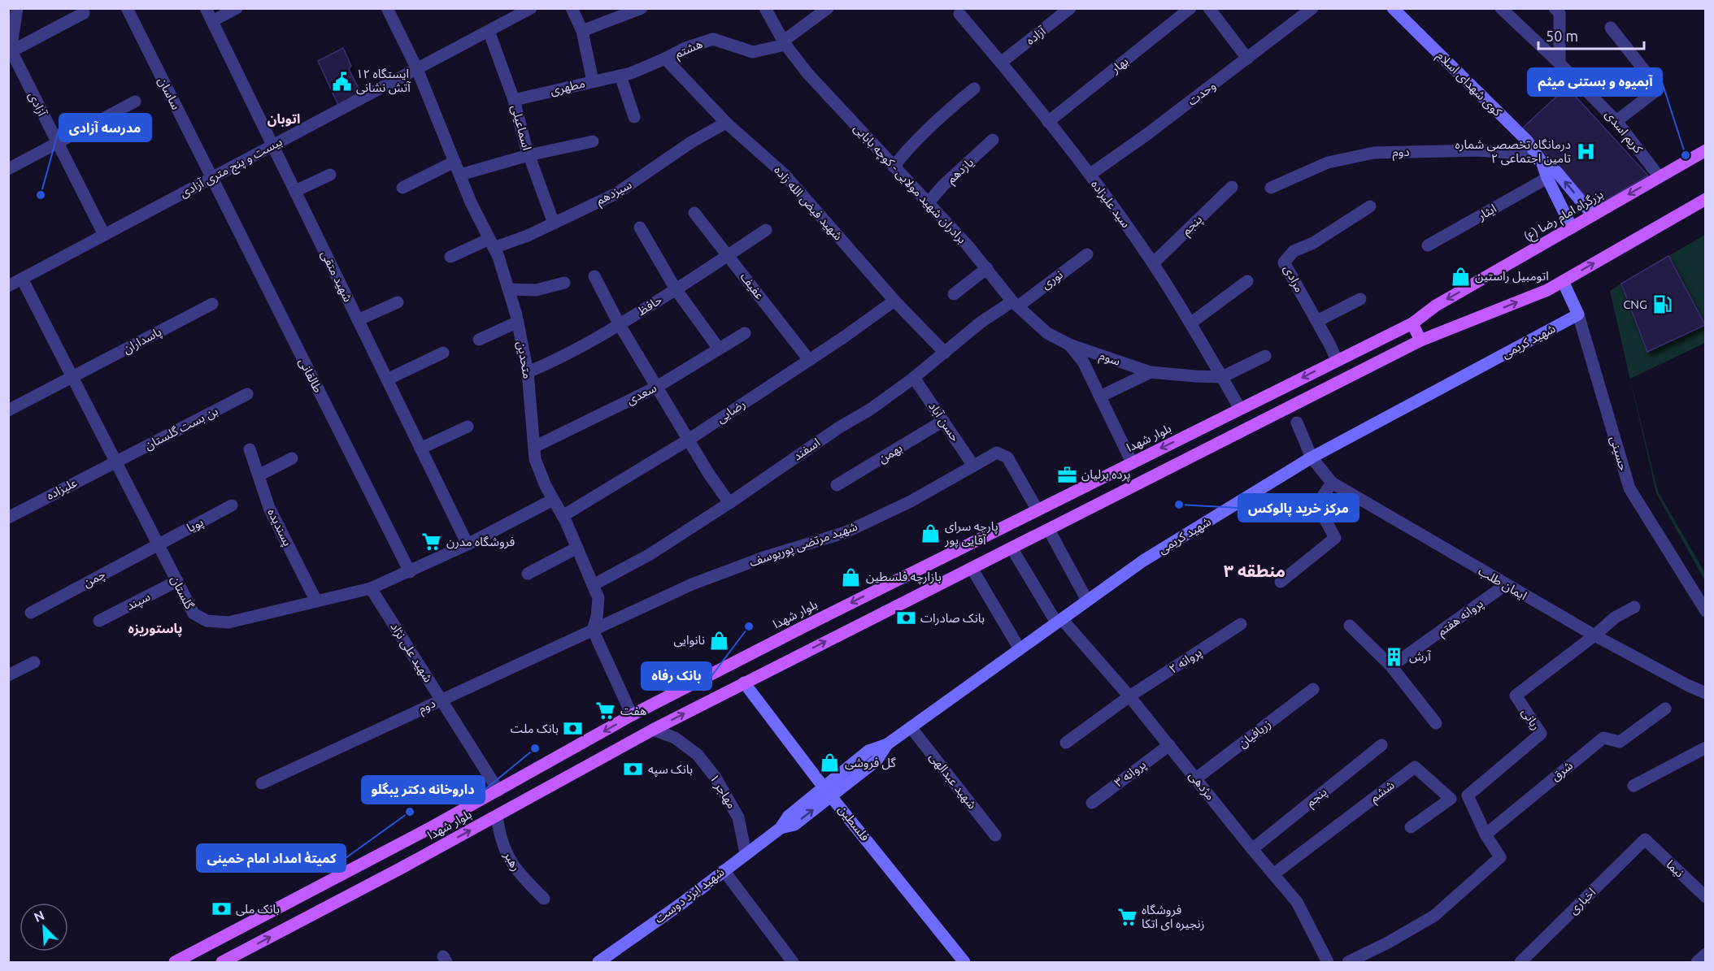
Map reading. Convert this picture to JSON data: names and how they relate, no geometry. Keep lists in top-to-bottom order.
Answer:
{
  "streets": {
    "main road": [
      "کوی شهدای اسلام",
      "بزرگراه امام رضا (ع)",
      "شهید کریمی",
      "بلوار شهدا",
      "حسینی",
      "فلسطین",
      "شهید ایزد دوست"
    ],
    "street": [
      "آزاده",
      "هشتم",
      "بهار",
      "مطهری",
      "ساسان",
      "وحدت",
      "آزادی",
      "اسماعیلی",
      "کریم اسدی",
      "دوم",
      "بیست و پنج متری آزادی",
      "یازدهم",
      "برادران شهید مولایی - کوچه بابایی",
      "سیزدهم",
      "شهید فیض الله زاده",
      "سید علیزاده",
      "ایثار",
      "پنجم",
      "شهید متقی",
      "مرادی",
      "نوری",
      "عفیف",
      "حافظ",
      "پاسداران",
      "سوم",
      "متحدین",
      "طالقانی",
      "سعدی",
      "رضایی",
      "حسن آباد",
      "بن بست گلستان",
      "اسفند",
      "بهمن",
      "علیزاده",
      "پویا",
      "پسندیده",
      "شهید مرتضی پوریوسف",
      "چمن",
      "ایمان طلب",
      "گلستان",
      "سپند",
      "پروانه هفتم",
      "شهید علی نژاد",
      "پروانه ۲",
      "ربانی",
      "زربافیان",
      "شرق",
      "پروانه ۳",
      "شهید عبدالهی",
      "مژدهی",
      "مهاجر ۱",
      "ششم",
      "رهبر",
      "نیما",
      "اخباری"
    ]
  },
  "crossings": [
    ["آزاده", "سید علیزاده"],
    ["هشتم", "مطهری"],
    ["هشتم", "برادران شهید مولایی - کوچه بابایی"],
    ["هشتم", "شهید فیض الله زاده"],
    ["بهار", "سید علیزاده"],
    ["کوی شهدای اسلام", "دوم"],
    ["کوی شهدای اسلام", "ایثار"],
    ["کوی شهدای اسلام", "بزرگراه امام رضا (ع)"],
    ["مطهری", "اسماعیلی"],
    ["ساسان", "بیست و پنج متری آزادی"],
    ["ساسان", "طالقانی"],
    ["وحدت", "سید علیزاده"],
    ["آزادی", "بیست و پنج متری آزادی"],
    ["اسماعیلی", "بیست و پنج متری آزادی"],
    ["اسماعیلی", "سیزدهم"],
    ["کریم اسدی", "بزرگراه امام رضا (ع)"],
    ["دوم", "متحدین"],
    ["دوم", "شهید مرتضی پوریوسف"],
    ["دوم", "شهید علی نژاد"],
    ["بیست و پنج متری آزادی", "شهید متقی"],
    ["بیست و پنج متری آزادی", "متحدین"],
    ["بیست و پنج متری آزادی", "طالقانی"],
    ["بیست و پنج متری آزادی", "گلستان"],
    ["یازدهم", "برادران شهید مولایی - کوچه بابایی"],
    ["برادران شهید مولایی - کوچه بابایی", "نوری"],
    ["برادران شهید مولایی - کوچه بابایی", "سوم"],
    ["برادران شهید مولایی - کوچه بابایی", "اسفند"],
    ["سیزدهم", "شهید فیض الله زاده"],
    ["سیزدهم", "متحدین"],
    ["شهید فیض الله زاده", "رضایی"],
    ["شهید فیض الله زاده", "اسفند"],
    ["سید علیزاده", "پنجم"],
    ["سید علیزاده", "بلوار شهدا"],
    ["بزرگراه امام رضا (ع)", "بلوار شهدا"],
    ["پنجم", "مژدهی"],
    ["شهید متقی", "گلستان"],
    ["مرادی", "بلوار شهدا"],
    ["نوری", "اسفند"],
    ["عفیف", "حافظ"],
    ["عفیف", "رضایی"],
    ["حافظ", "متحدین"],
    ["پاسداران", "گلستان"],
    ["شهید کریمی", "حسینی"],
    ["شهید کریمی", "ایمان طلب"],
    ["شهید کریمی", "شهید عبدالهی"],
    ["شهید کریمی", "مژدهی"],
    ["شهید کریمی", "فلسطین"],
    ["شهید کریمی", "شهید ایزد دوست"],
    ["متحدین", "سعدی"],
    ["متحدین", "رضایی"],
    ["متحدین", "اسفند"],
    ["متحدین", "شهید مرتضی پوریوسف"],
    ["متحدین", "گلستان"],
    ["طالقانی", "گلستان"],
    ["حسن آباد", "اسفند"],
    ["حسن آباد", "بهمن"],
    ["حسن آباد", "شهید مرتضی پوریوسف"],
    ["بن بست گلستان", "علیزاده"],
    ["بن بست گلستان", "گلستان"],
    ["بلوار شهدا", "حسینی"],
    ["بلوار شهدا", "شهید مرتضی پوریوسف"],
    ["بلوار شهدا", "شهید علی نژاد"],
    ["بلوار شهدا", "مژدهی"],
    ["بلوار شهدا", "مهاجر ۱"],
    ["بلوار شهدا", "فلسطین"],
    ["بلوار شهدا", "رهبر"],
    ["علیزاده", "گلستان"],
    ["پویا", "چمن"],
    ["پویا", "گلستان"],
    ["پسندیده", "گلستان"],
    ["چمن", "گلستان"],
    ["ایمان طلب", "پروانه هفتم"],
    ["ایمان طلب", "ربانی"],
    ["گلستان", "سپند"],
    ["گلستان", "شهید علی نژاد"],
    ["پروانه ۲", "مژدهی"],
    ["ربانی", "شرق"],
    ["زربافیان", "مژدهی"],
    ["پروانه ۳", "مژدهی"],
    ["مژدهی", "ششم"],
    ["مهاجر ۱", "شهید ایزد دوست"],
    ["فلسطین", "شهید ایزد دوست"],
    ["نیما", "اخباری"]
  ],
  "districts": ["اتوبان", "منطقه ۳", "پاستوریزه"],
  "places": {
    "public building": ["ایستگاه ۱۲ آتش نشانی"],
    "hospital": ["درمانگاه تخصصی شماره ۲ تامین اجتماعی"],
    "other": [
      "آبمیوه و بستنی میثم",
      "مدرسه آزادی",
      "مركز خريد پالوكس",
      "بانک رفاه",
      "داروخانه دکتر یبگلو",
      "کمیتهٔ امداد امام خمینی"
    ],
    "shop": [
      "اتومبیل راستین",
      "پارچه سرای آقایی پور",
      "بازارچه فلسطین",
      "نانوایی",
      "گل فروشی"
    ],
    "fuel station": ["CNG"],
    "office": ["پرده برلیان"],
    "supermarket": ["فروشگاه مدرن", "هفت", "فروشگاه زنجیره ای اتکا"],
    "bank": [
      "بانک صادرات",
      "بانک ملت",
      "بانک سپه",
      "بانک ملی"
    ],
    "building": ["آرش"]
  },
  "scale_bar": "50 m",
  "north": "top left"
}
